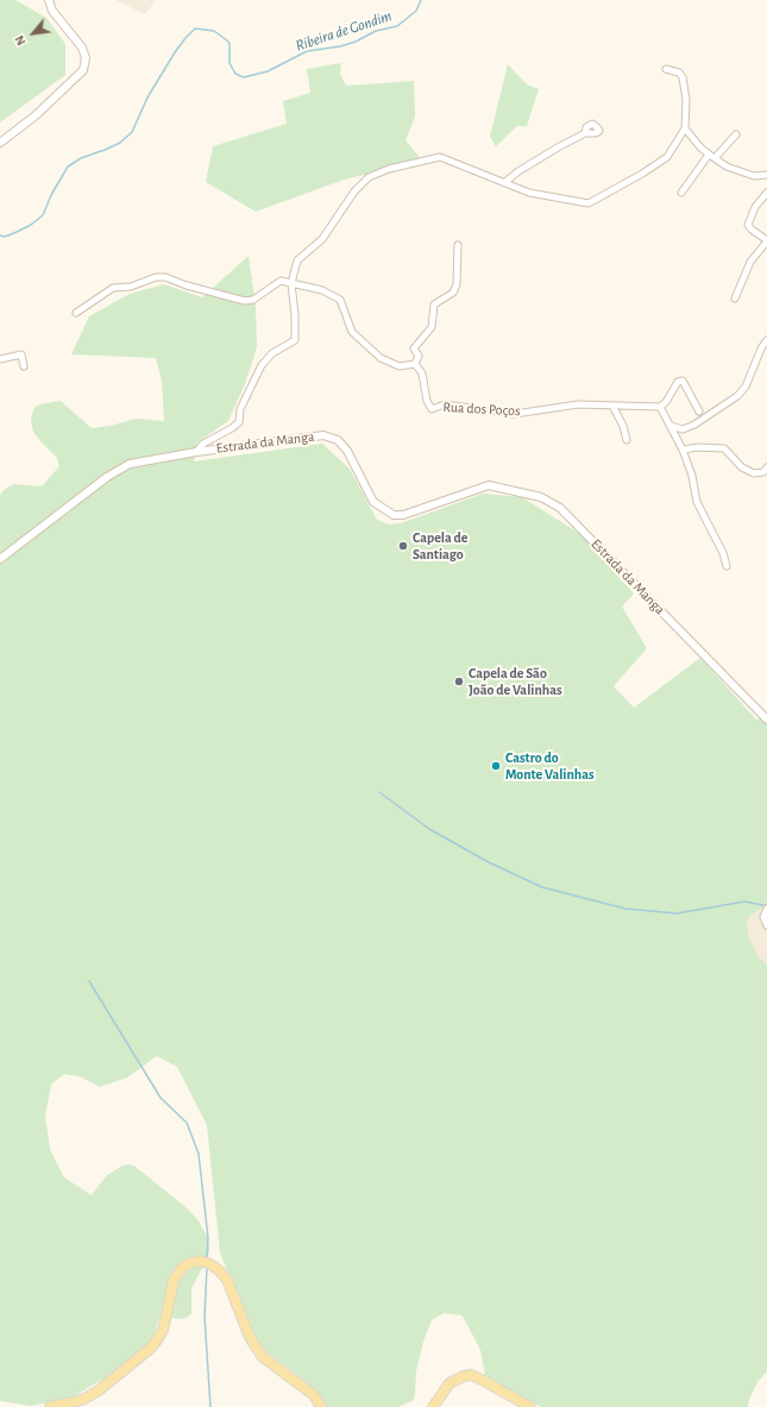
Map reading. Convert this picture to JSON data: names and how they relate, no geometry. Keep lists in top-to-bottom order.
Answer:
{
  "streets": {
    "street": ["Rua dos Poços", "Estrada da Manga"]
  },
  "water": ["Ribeira de Gondim"],
  "places": ["Capela de Santiago", "Capela de São João de Valinhas", "Castro do Monte Valinhas"],
  "north": "bottom left"
}
